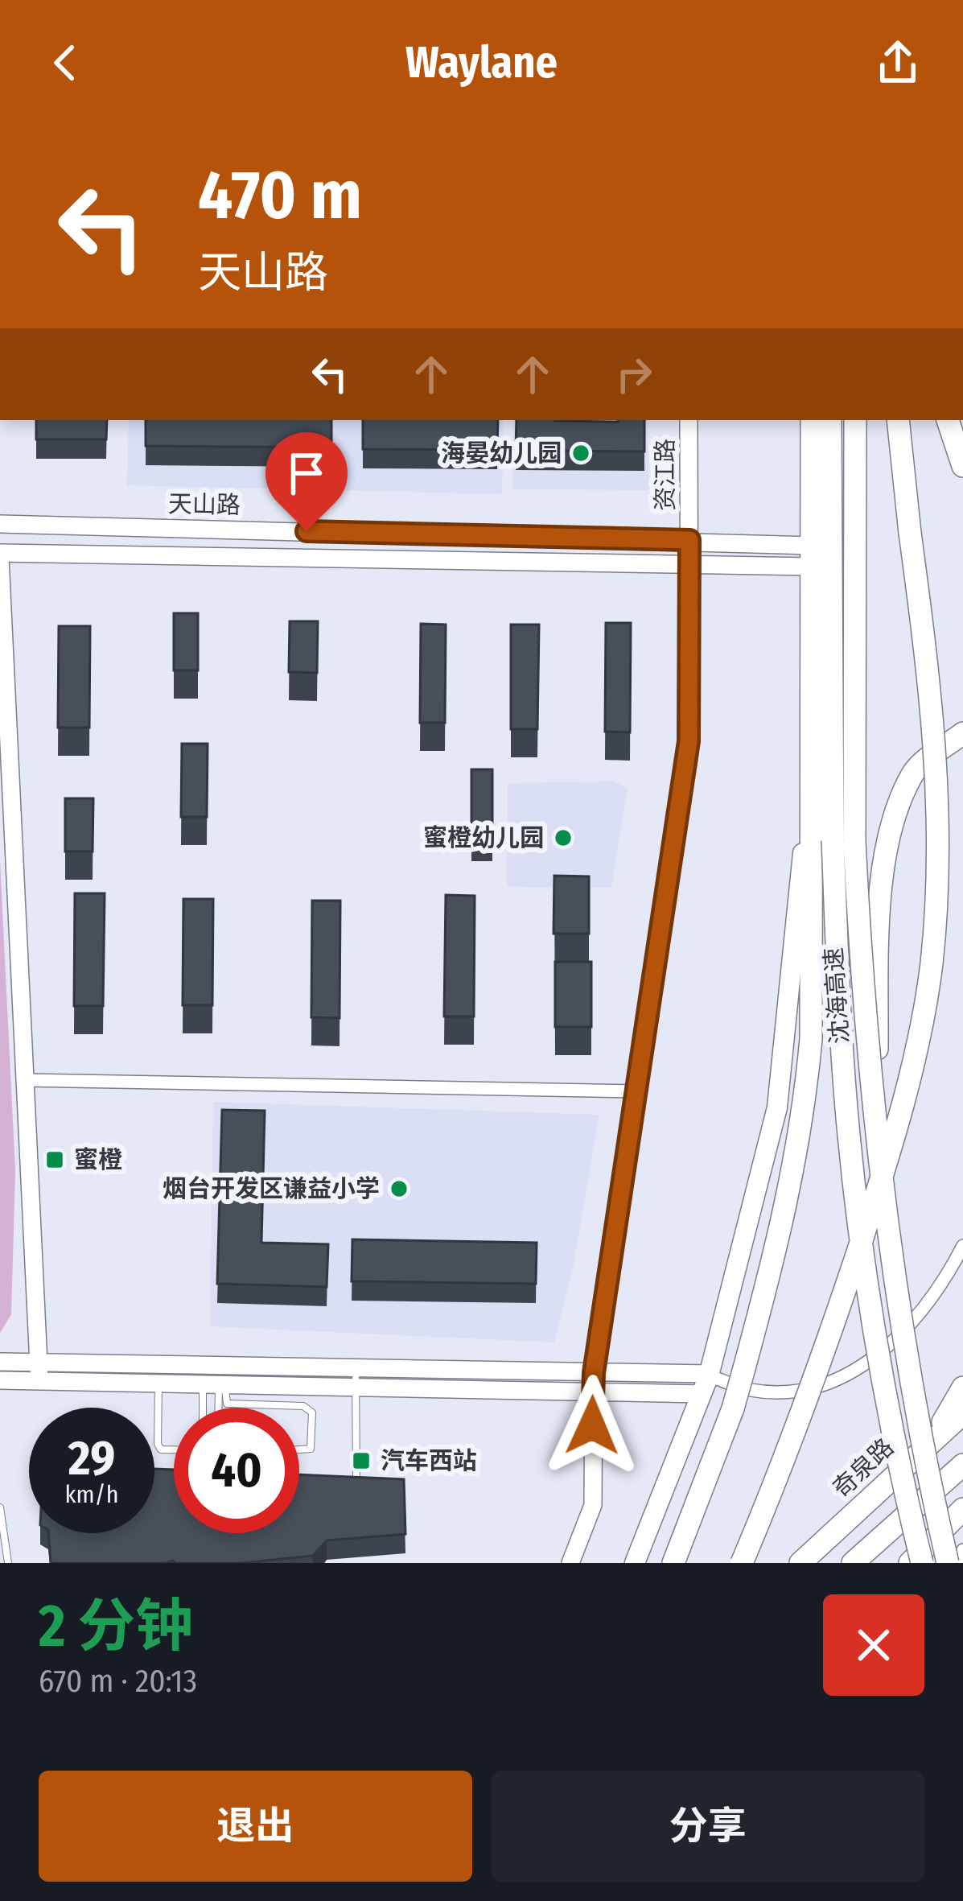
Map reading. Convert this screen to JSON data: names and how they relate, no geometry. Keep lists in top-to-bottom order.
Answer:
{
  "streets": {
    "highway": ["沈海高速", "奇泉路"],
    "street": ["资江路", "天山路"]
  },
  "crossings": [
    ["资江路", "天山路"]
  ],
  "places": {
    "other": ["海晏幼儿园", "蜜橙幼儿园", "烟台开发区谦益小学"],
    "transit": ["蜜橙", "汽车西站"]
  },
  "page": {
    "header": "Waylane",
    "turn": ["470 m", "天山路"],
    "speed": "29 km/h",
    "limit": "40",
    "heading": ["2 分钟", "670 m · 20:13"],
    "buttons": ["退出", "分享"]
  }
}
